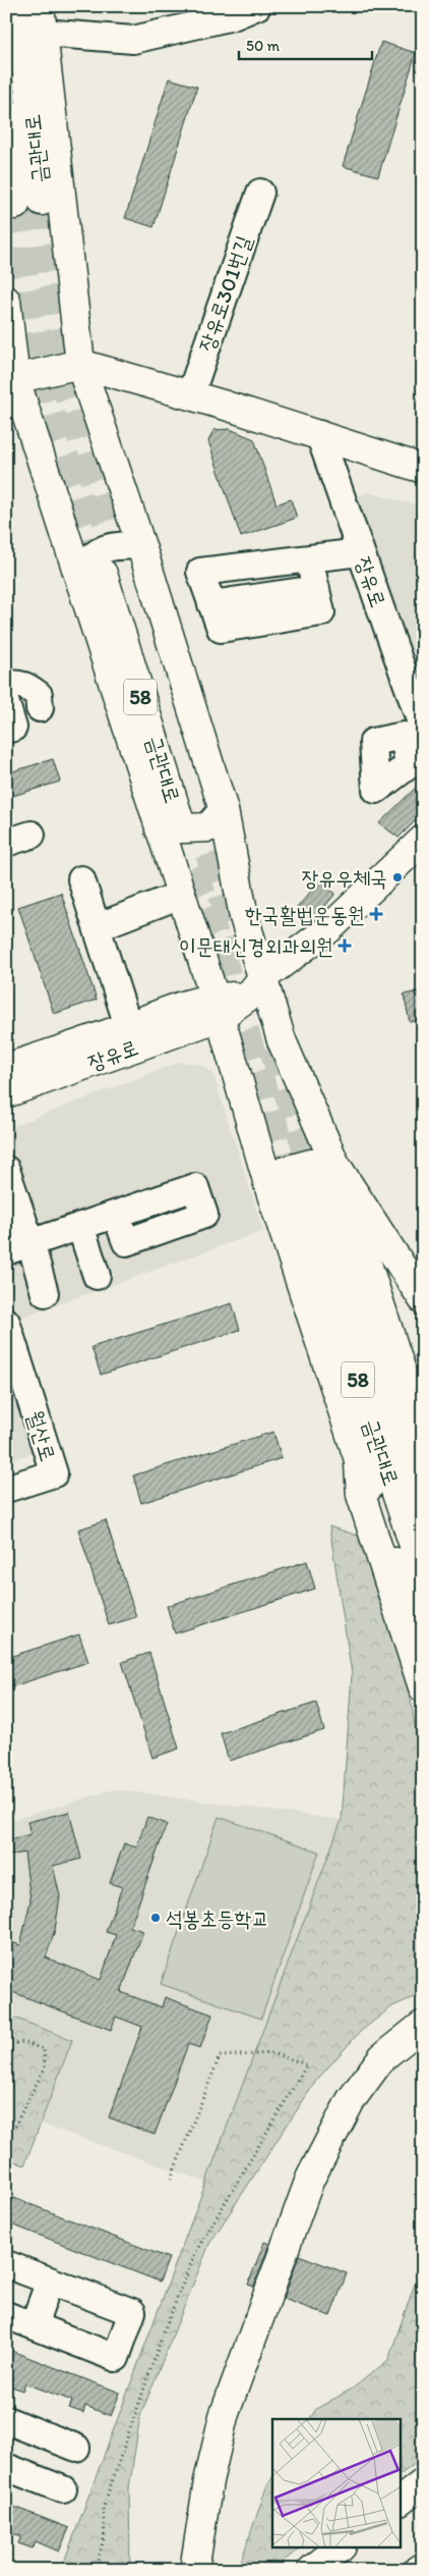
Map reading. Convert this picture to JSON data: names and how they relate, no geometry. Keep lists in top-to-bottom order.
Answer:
{
  "streets": {
    "main road": ["금관대로", "장유로", "58"],
    "street": ["장유로301번길", "월산로"]
  },
  "places": {
    "other": ["장유우체국", "석봉초등학교"],
    "health": ["한국활법운동원", "이문태신경외과의원"]
  },
  "scale_bar": "50 m"
}
